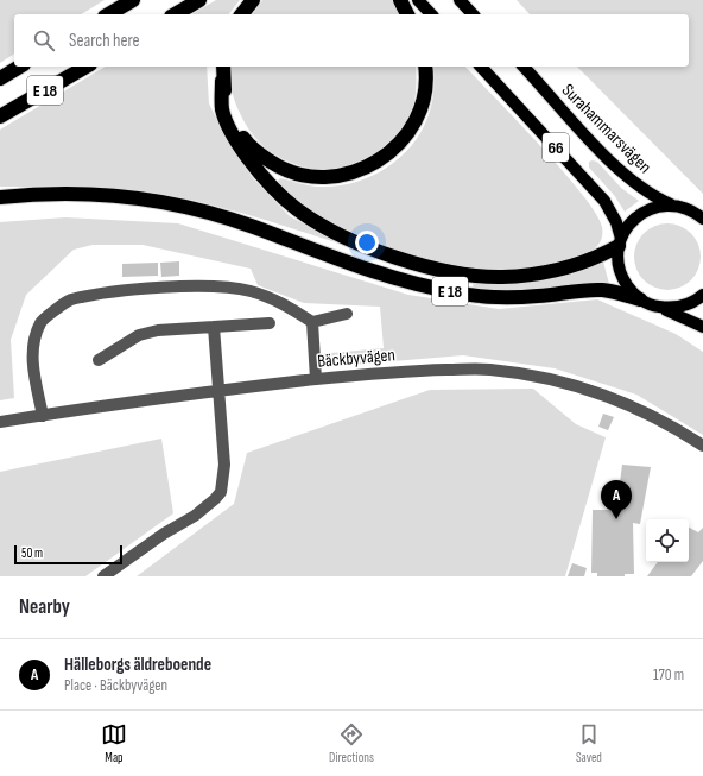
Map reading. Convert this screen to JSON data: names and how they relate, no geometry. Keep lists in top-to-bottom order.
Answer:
{
  "streets": {
    "highway": ["E 18"],
    "main road": ["Surahammarsvägen", "66"],
    "street": ["Bäckbyvägen"]
  },
  "crossings": [
    ["E 18", "66"],
    ["Surahammarsvägen", "66"]
  ],
  "scale_bar": "50 m",
  "page": {
    "search": "Search here",
    "pins": "A",
    "scale": "50 m",
    "heading": "Nearby",
    "list": [
      {
        "mark": "A",
        "name": "Hälleborgs äldreboende",
        "note": "Place · Bäckbyvägen",
        "value": "170 m"
      }
    ],
    "nav": ["Map", "Directions", "Saved"]
  }
}
